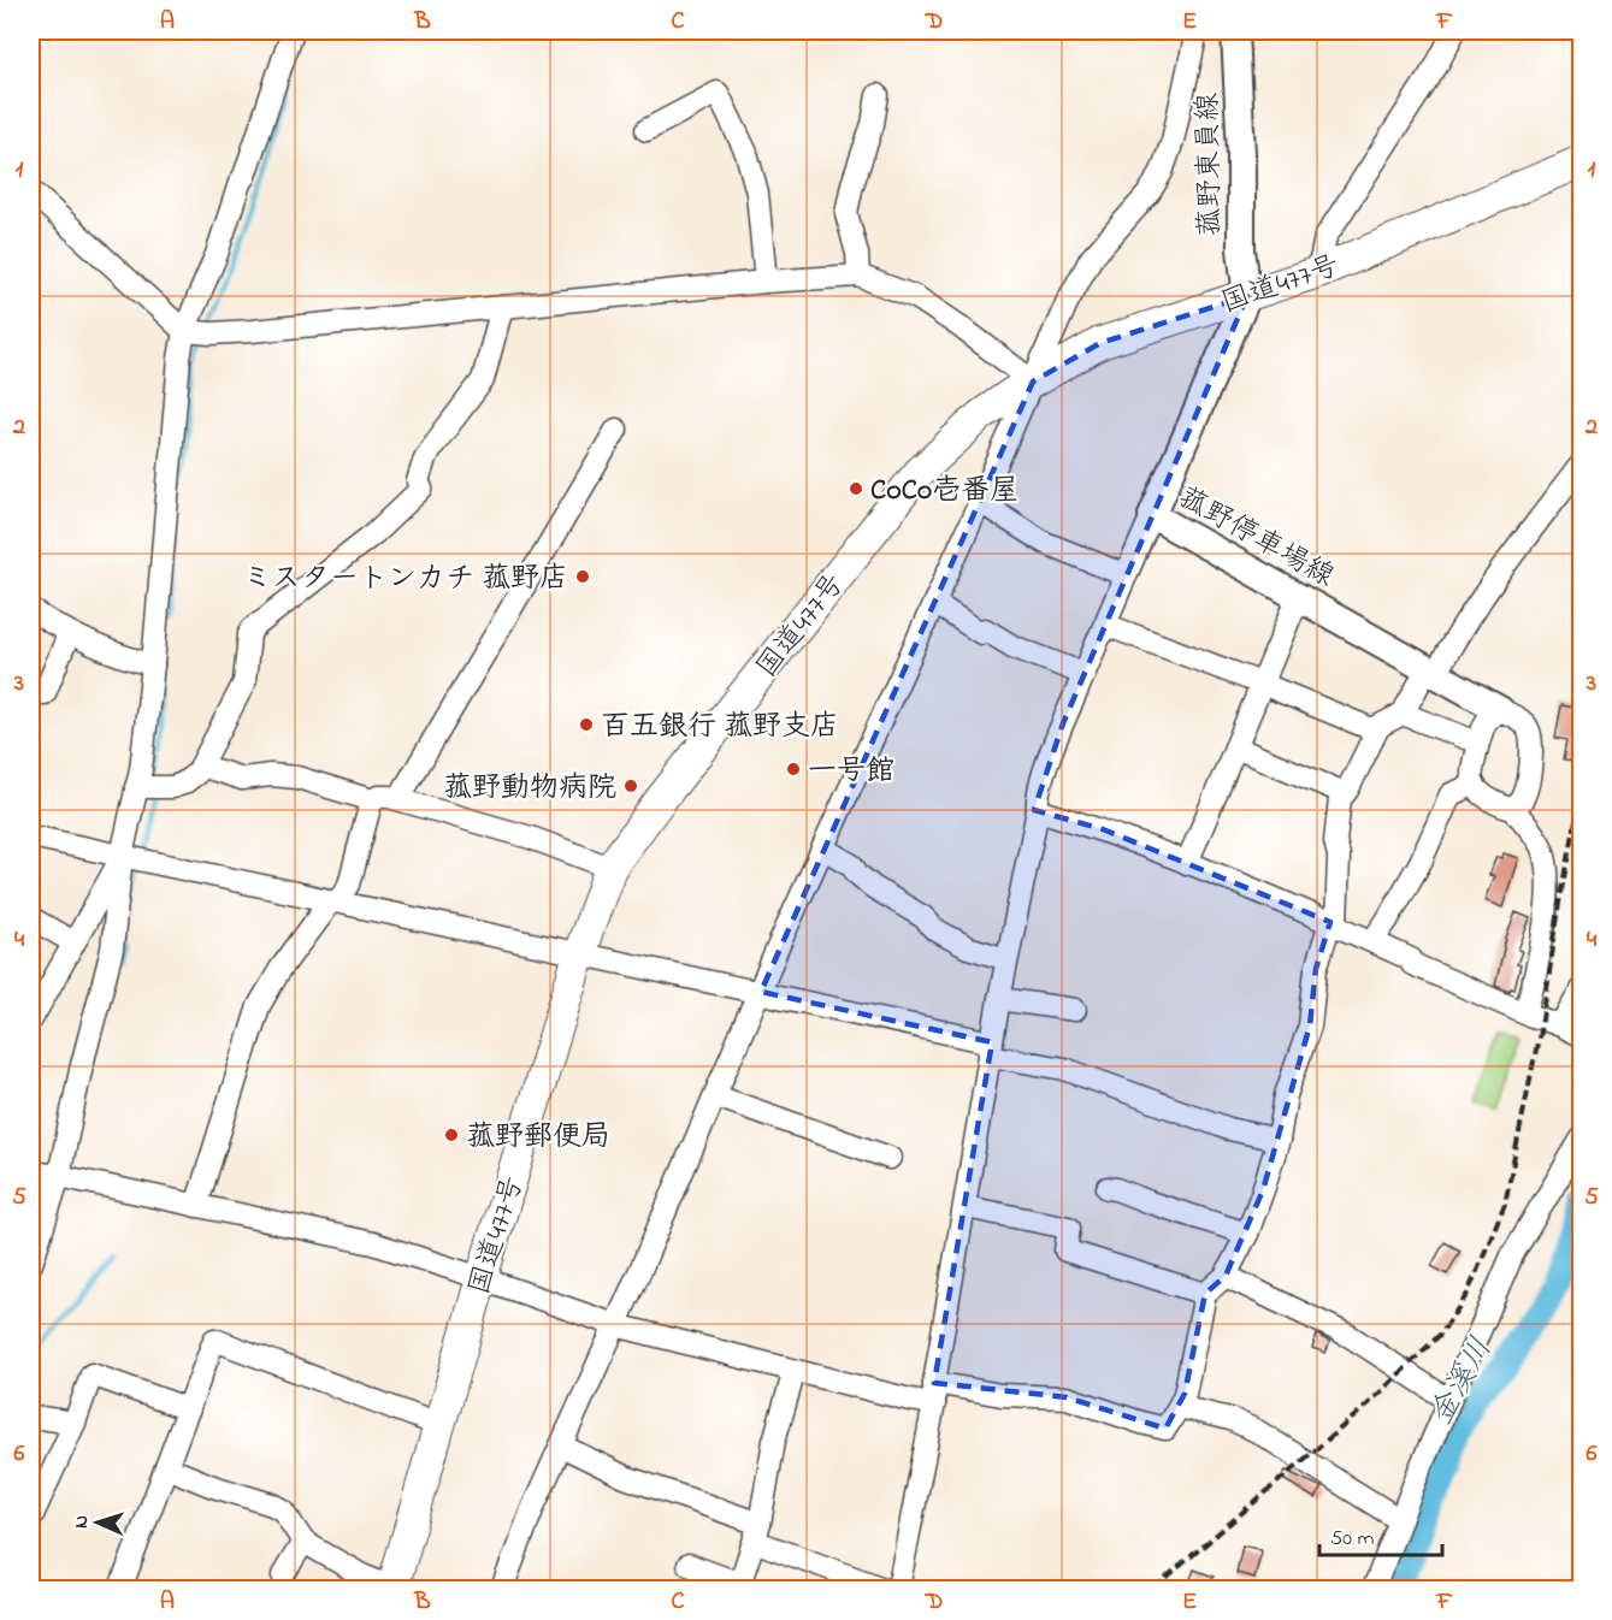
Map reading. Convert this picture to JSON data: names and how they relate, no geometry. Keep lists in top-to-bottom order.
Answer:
{
  "streets": {
    "highway": ["国道477号"],
    "main road": ["菰野東員線", "菰野停車場線"]
  },
  "crossings": [
    ["菰野東員線", "国道477号"],
    ["菰野東員線", "菰野停車場線"],
    ["国道477号", "菰野停車場線"]
  ],
  "water": ["金溪川"],
  "places": [
    "CoCo壱番屋",
    "ミスタートンカチ 菰野店",
    "百五銀行 菰野支店",
    "一号館",
    "菰野動物病院",
    "菰野郵便局"
  ],
  "scale_bar": "50 m",
  "north": "left",
  "grid": {
    "columns": [
      "A",
      "B",
      "C",
      "D",
      "E",
      "F"
    ],
    "rows": [
      "1",
      "2",
      "3",
      "4",
      "5",
      "6"
    ]
  }
}
